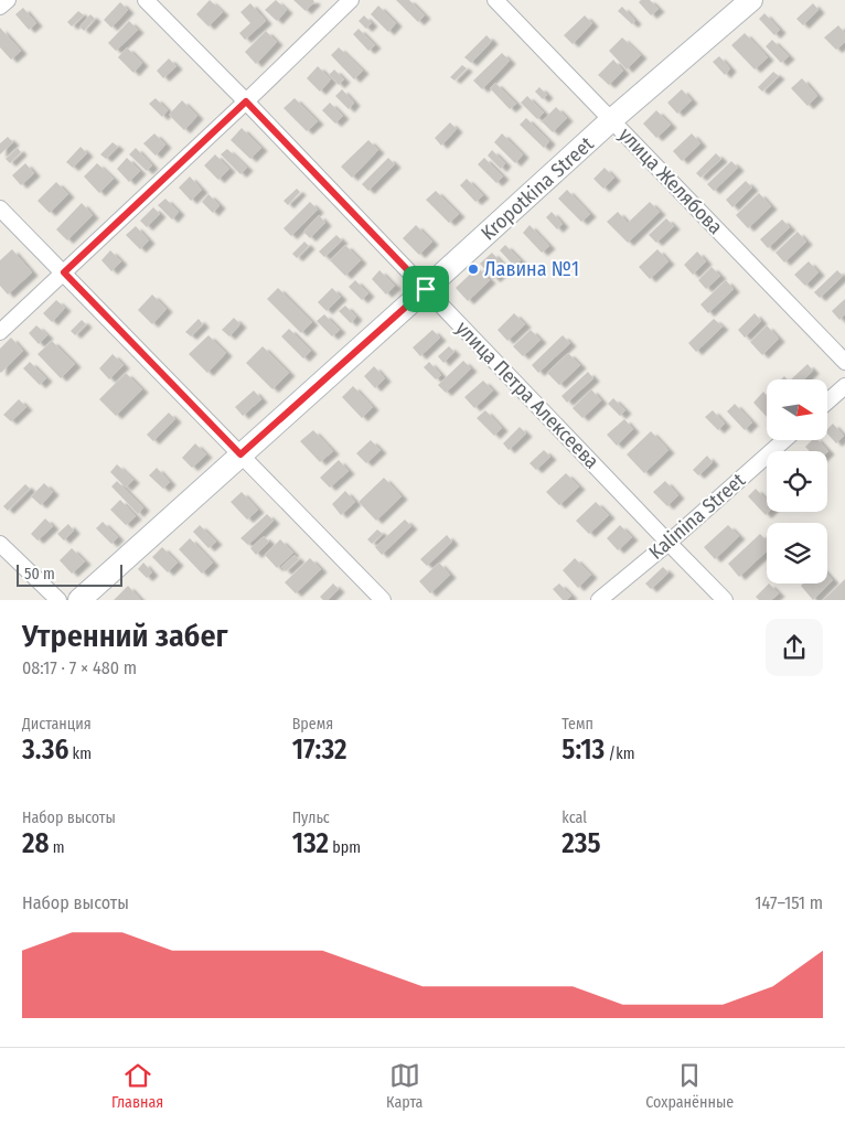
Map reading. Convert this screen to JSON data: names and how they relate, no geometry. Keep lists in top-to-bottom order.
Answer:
{
  "streets": {
    "main road": ["Kropotkina Street"],
    "street": ["улица Желябова", "улица Петра Алексеева", "Kalinina Street"]
  },
  "crossings": [
    ["улица Желябова", "Kropotkina Street"],
    ["Kropotkina Street", "улица Петра Алексеева"],
    ["улица Петра Алексеева", "Kalinina Street"]
  ],
  "places": ["Лавина №1"],
  "scale_bar": "50 m",
  "north": "right",
  "page": {
    "scale": "50 m",
    "heading": ["Утренний забег", "08:17 · 7 × 480 m"],
    "stats": [
      ["Дистанция", "3.36 km"],
      ["Время", "17:32"],
      ["Темп", "5:13 /km"],
      ["Набор высоты", "28 m"],
      ["Пульс", "132 bpm"],
      ["kcal", "235"]
    ],
    "chart": ["Набор высоты", "147–151 m"],
    "tabs": ["Главная", "Карта", "Сохранённые"]
  }
}
